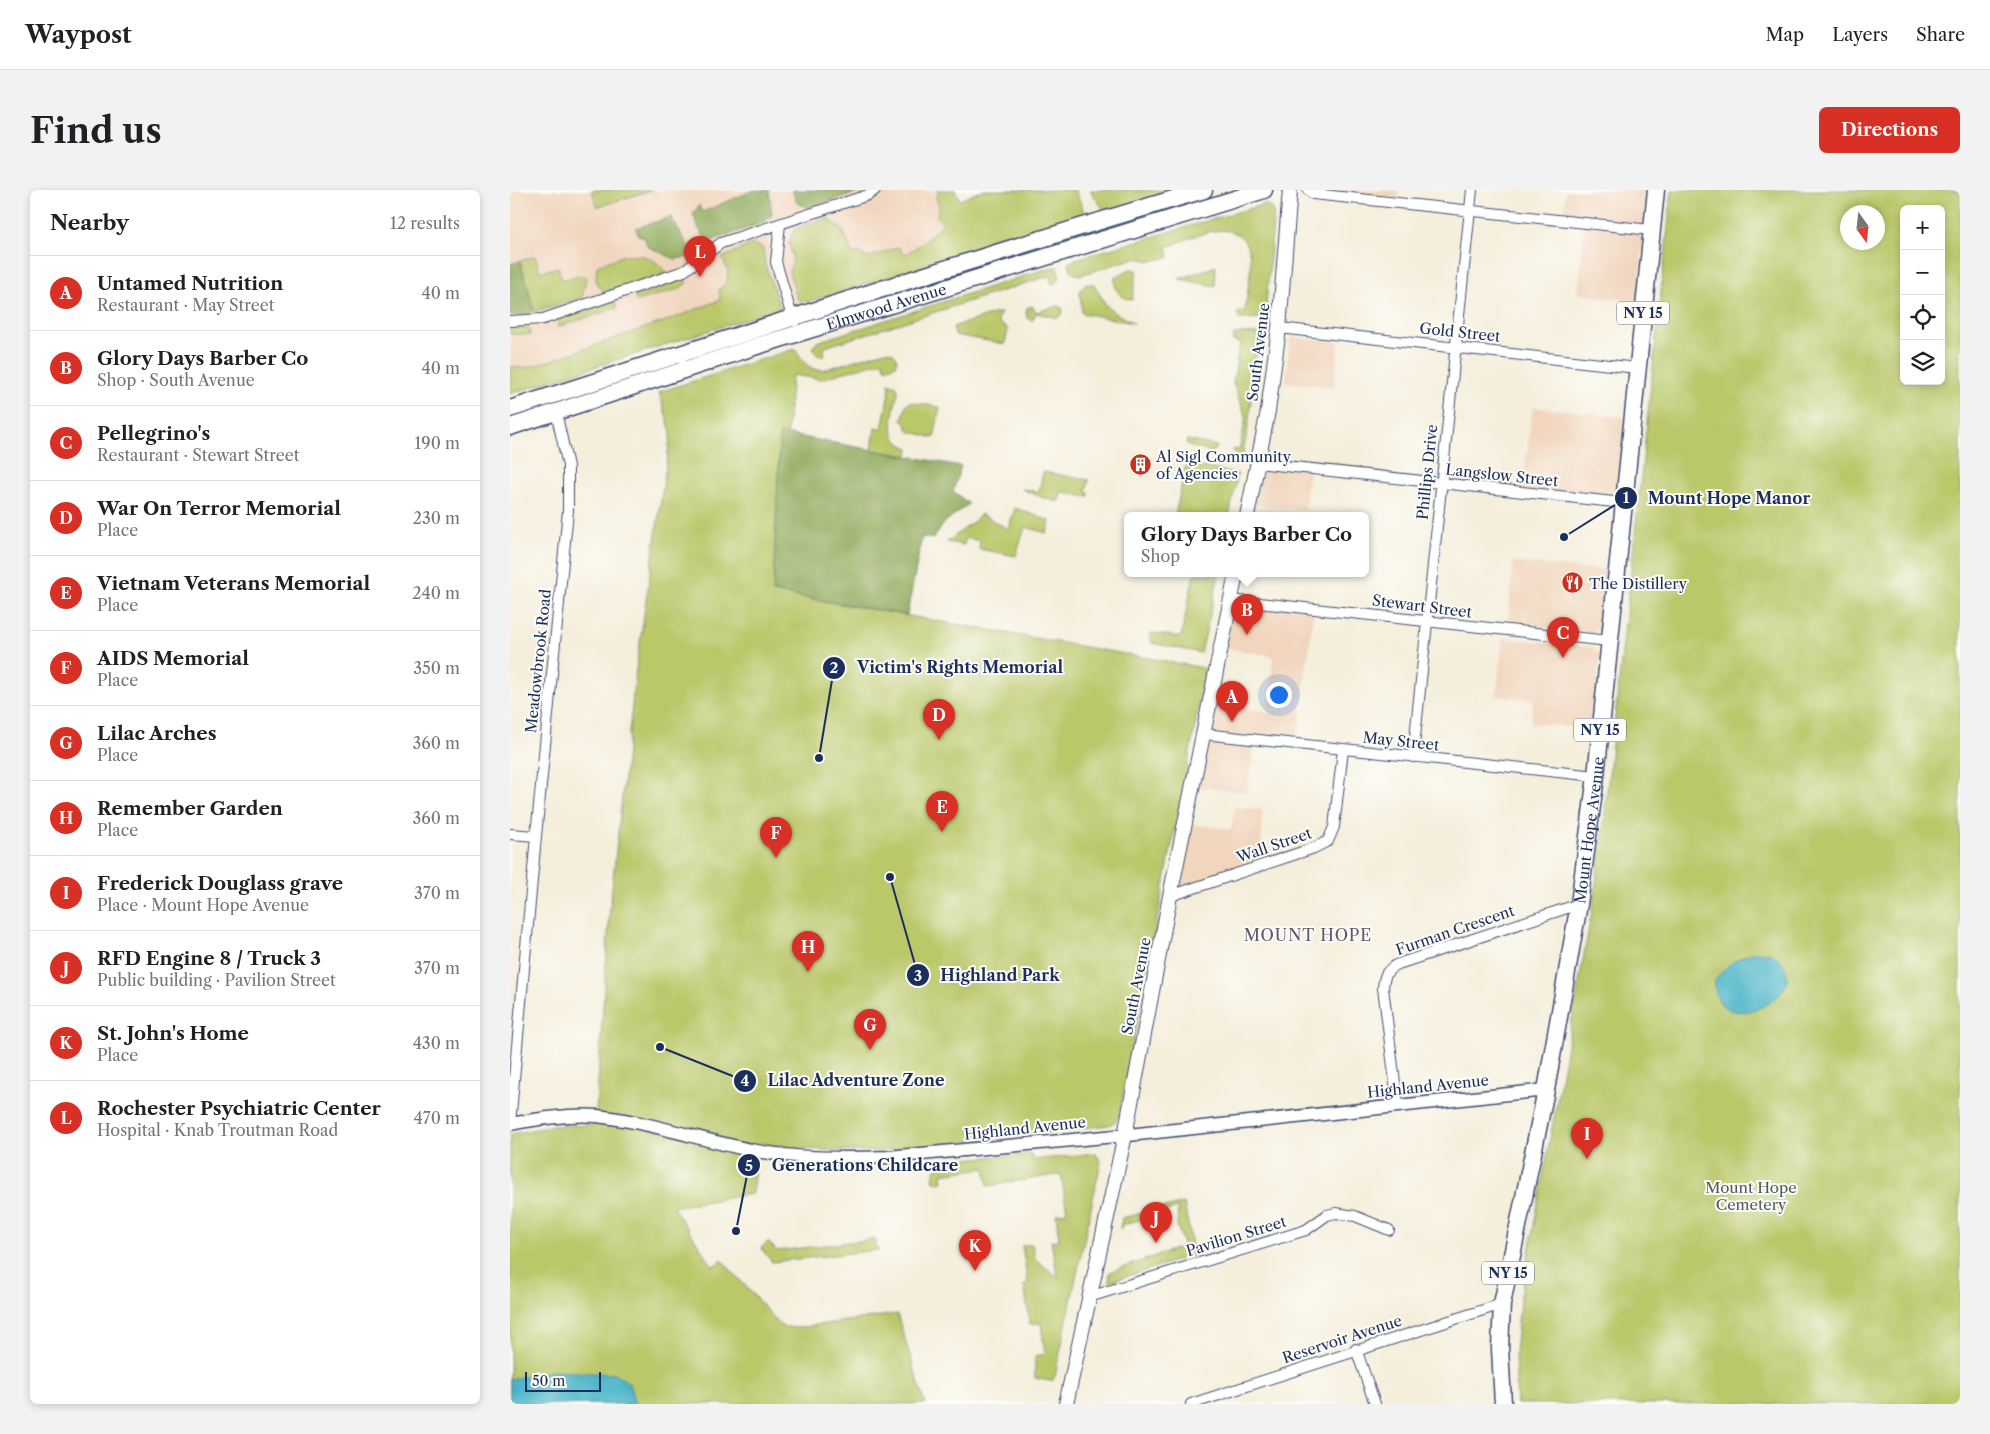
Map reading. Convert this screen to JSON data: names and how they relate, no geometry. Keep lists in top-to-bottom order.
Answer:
{
  "streets": {
    "main road": [
      "Elmwood Avenue",
      "NY 15",
      "South Avenue",
      "Mount Hope Avenue"
    ],
    "street": [
      "Gold Street",
      "Phillips Drive",
      "Langslow Street",
      "Stewart Street",
      "Meadowbrook Road",
      "May Street",
      "Wall Street",
      "Furman Crescent",
      "Highland Avenue",
      "Pavilion Street",
      "Reservoir Avenue"
    ]
  },
  "crossings": [
    ["Elmwood Avenue", "Meadowbrook Road"],
    ["Gold Street", "South Avenue"],
    ["Gold Street", "Phillips Drive"],
    ["Gold Street", "Mount Hope Avenue"],
    ["South Avenue", "Langslow Street"],
    ["South Avenue", "Stewart Street"],
    ["South Avenue", "May Street"],
    ["South Avenue", "Wall Street"],
    ["South Avenue", "Highland Avenue"],
    ["South Avenue", "Pavilion Street"],
    ["Phillips Drive", "Langslow Street"],
    ["Phillips Drive", "Stewart Street"],
    ["Phillips Drive", "May Street"],
    ["Langslow Street", "Mount Hope Avenue"],
    ["Stewart Street", "Mount Hope Avenue"],
    ["Meadowbrook Road", "Highland Avenue"],
    ["May Street", "Mount Hope Avenue"],
    ["May Street", "Wall Street"],
    ["Mount Hope Avenue", "Furman Crescent"],
    ["Mount Hope Avenue", "Highland Avenue"],
    ["Mount Hope Avenue", "Reservoir Avenue"],
    ["Furman Crescent", "Highland Avenue"]
  ],
  "districts": ["MOUNT HOPE"],
  "parks": ["Mount Hope Cemetery"],
  "places": {
    "building": ["Al Sigl Community of Agencies"],
    "other": [
      "Mount Hope Manor",
      "Victim's Rights Memorial",
      "Highland Park",
      "Lilac Adventure Zone",
      "Generations Childcare"
    ],
    "restaurant": ["The Distillery"]
  },
  "scale_bar": "50 m",
  "north": "bottom",
  "page": {
    "header": "Waypost",
    "nav": ["Map", "Layers", "Share"],
    "buttons": "Directions",
    "title": "Find us",
    "heading": ["Nearby", "12 results"],
    "map_buttons": ["+", "−"],
    "pins": [
      "L",
      "B",
      "C",
      "A",
      "D",
      "E",
      "F",
      "H",
      "G",
      "I",
      "J",
      "K"
    ],
    "list": [
      {
        "mark": "A",
        "name": "Untamed Nutrition",
        "note": "Restaurant · May Street",
        "value": "40 m"
      },
      {
        "mark": "B",
        "name": "Glory Days Barber Co",
        "note": "Shop · South Avenue",
        "value": "40 m"
      },
      {
        "mark": "C",
        "name": "Pellegrino's",
        "note": "Restaurant · Stewart Street",
        "value": "190 m"
      },
      {
        "mark": "D",
        "name": "War On Terror Memorial",
        "note": "Place",
        "value": "230 m"
      },
      {
        "mark": "E",
        "name": "Vietnam Veterans Memorial",
        "note": "Place",
        "value": "240 m"
      },
      {
        "mark": "F",
        "name": "AIDS Memorial",
        "note": "Place",
        "value": "350 m"
      },
      {
        "mark": "G",
        "name": "Lilac Arches",
        "note": "Place",
        "value": "360 m"
      },
      {
        "mark": "H",
        "name": "Remember Garden",
        "note": "Place",
        "value": "360 m"
      },
      {
        "mark": "I",
        "name": "Frederick Douglass grave",
        "note": "Place · Mount Hope Avenue",
        "value": "370 m"
      },
      {
        "mark": "J",
        "name": "RFD Engine 8 / Truck 3",
        "note": "Public building · Pavilion Street",
        "value": "370 m"
      },
      {
        "mark": "K",
        "name": "St. John's Home",
        "note": "Place",
        "value": "430 m"
      },
      {
        "mark": "L",
        "name": "Rochester Psychiatric Center",
        "note": "Hospital · Knab Troutman Road",
        "value": "470 m"
      }
    ],
    "popup": ["Glory Days Barber Co", "Shop"],
    "scale": "50 m"
  }
}
